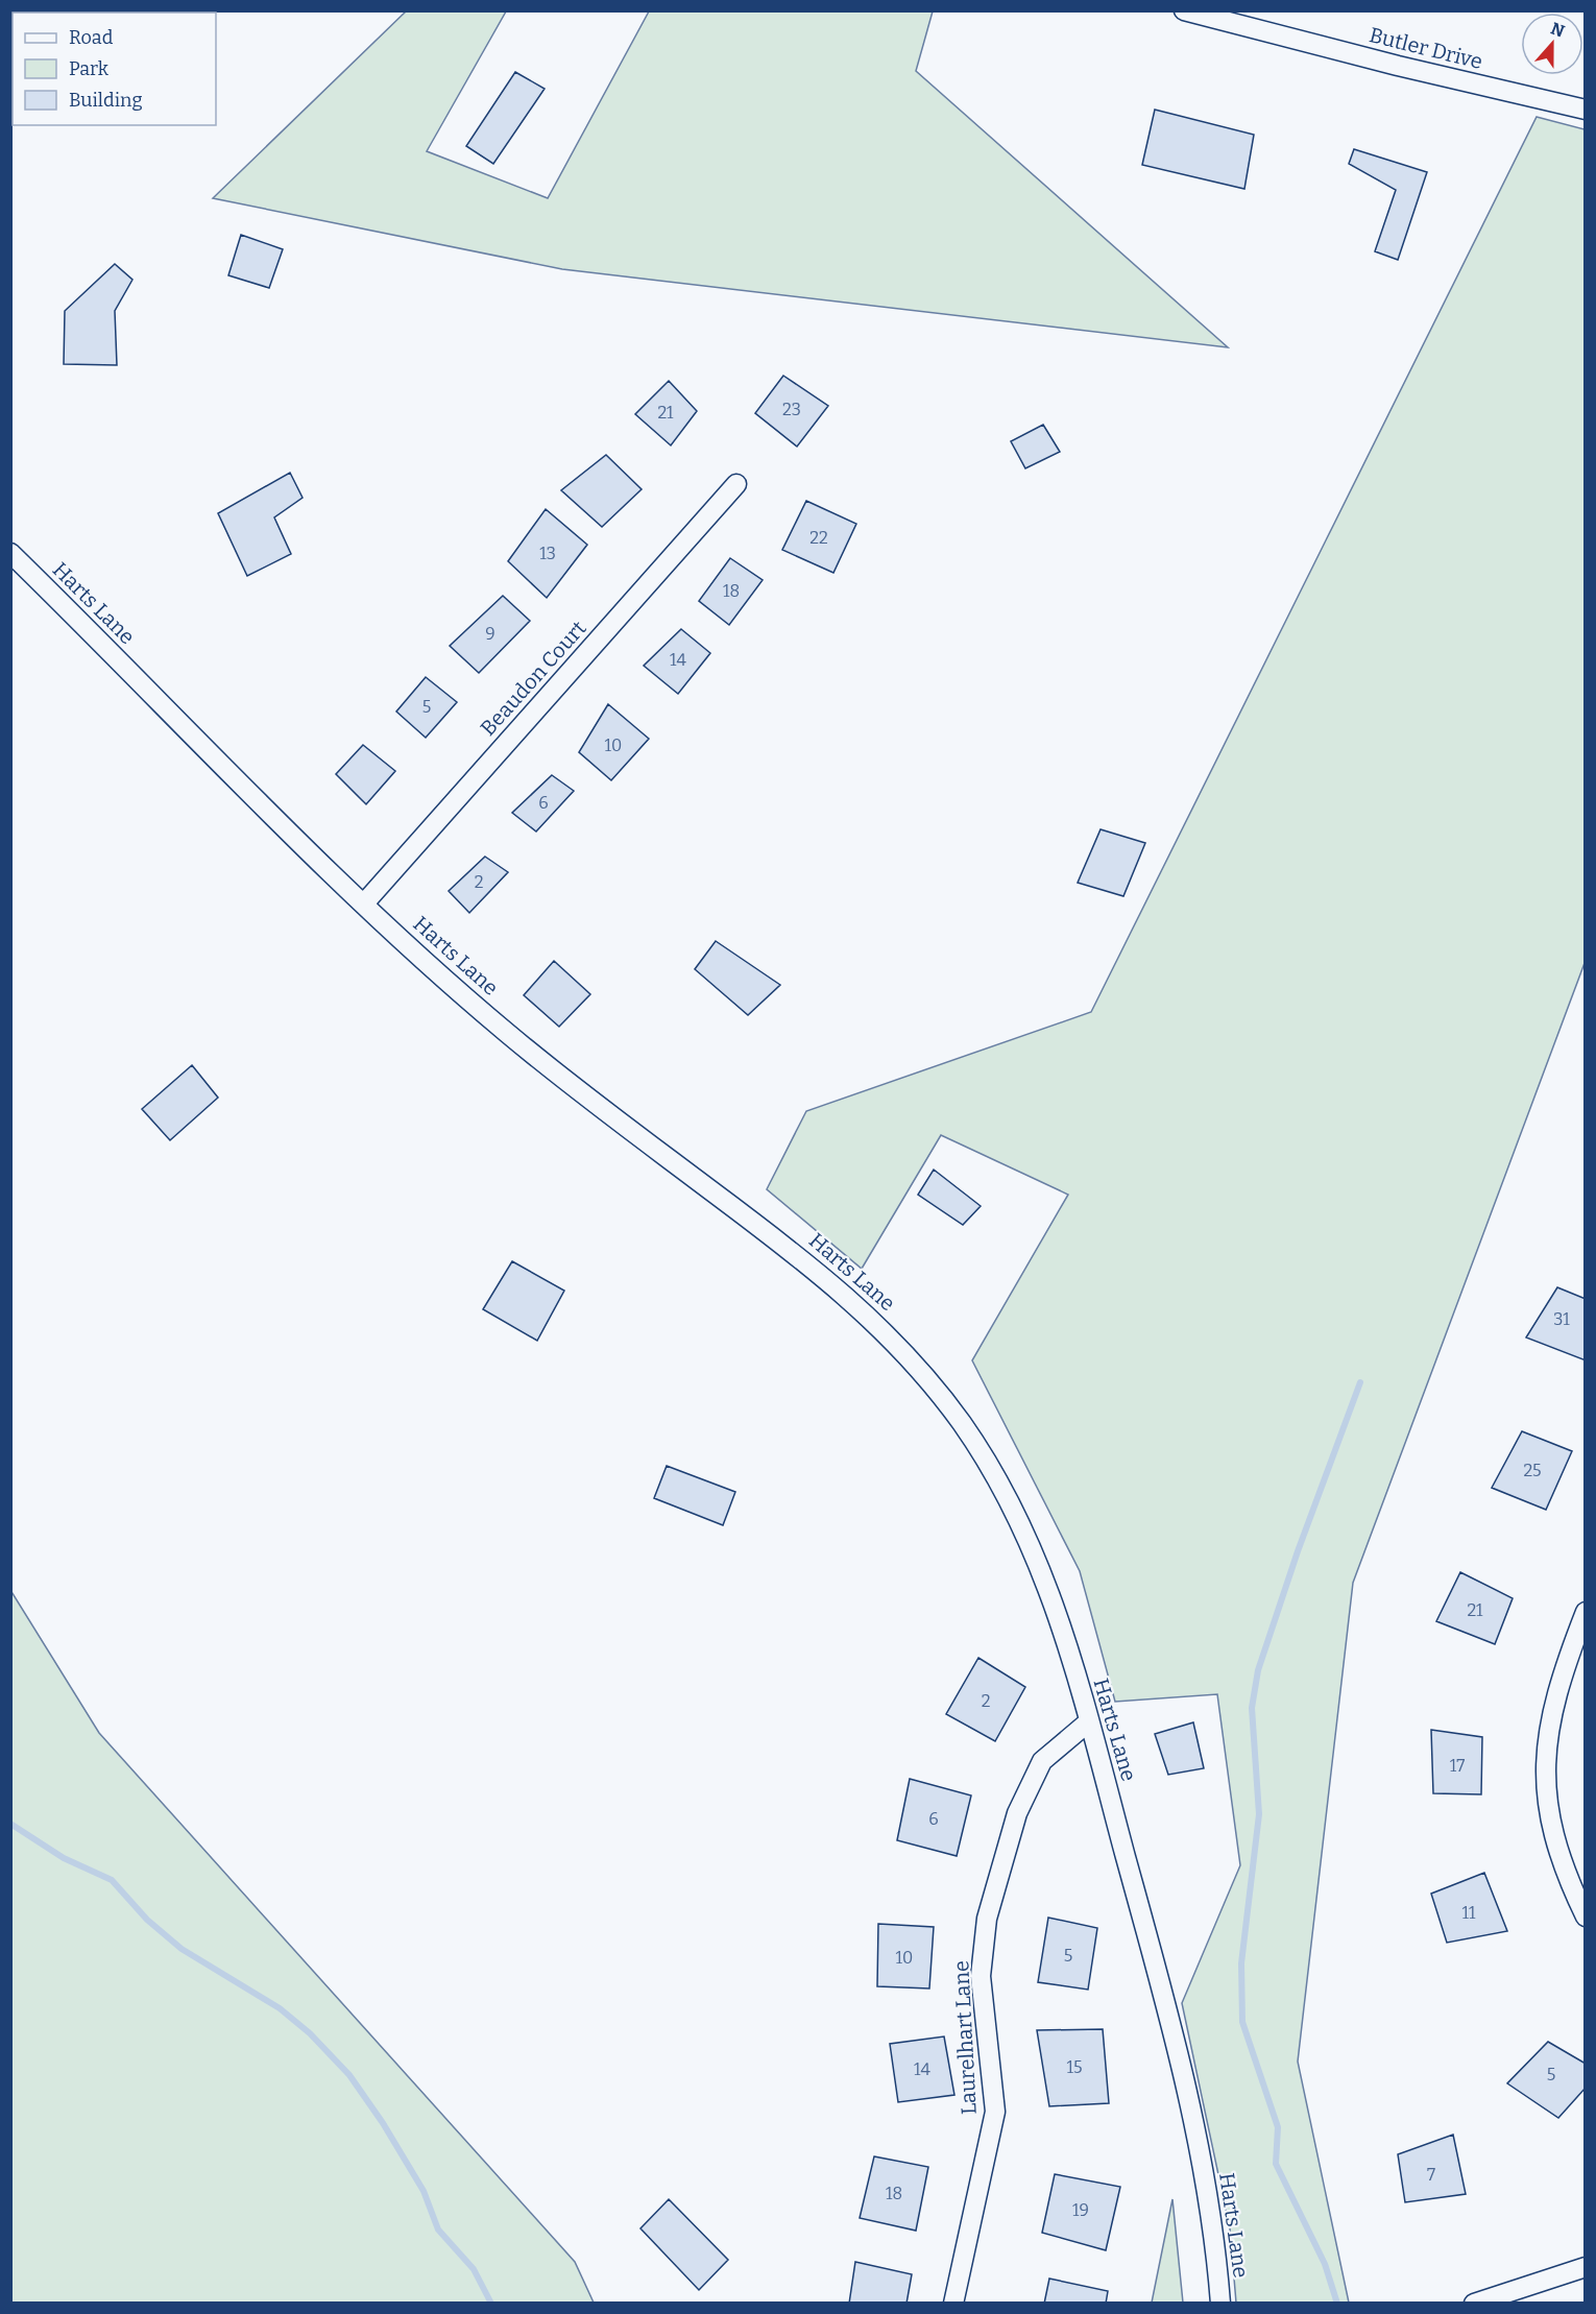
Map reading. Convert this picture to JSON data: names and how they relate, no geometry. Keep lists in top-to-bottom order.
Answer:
{
  "streets": {
    "street": [
      "Butler Drive",
      "Harts Lane",
      "Beaudon Court",
      "Laurelhart Lane"
    ]
  },
  "crossings": [
    ["Harts Lane", "Beaudon Court"],
    ["Harts Lane", "Laurelhart Lane"]
  ],
  "house_numbers": [
    "23",
    "21",
    "22",
    "13",
    "18",
    "9",
    "14",
    "5",
    "10",
    "6",
    "2",
    "31",
    "25",
    "21",
    "2",
    "17",
    "6",
    "11",
    "5",
    "10",
    "15",
    "14",
    "5",
    "7",
    "18",
    "19"
  ],
  "legend": ["Road", "Park", "Building"],
  "north": "top"
}
